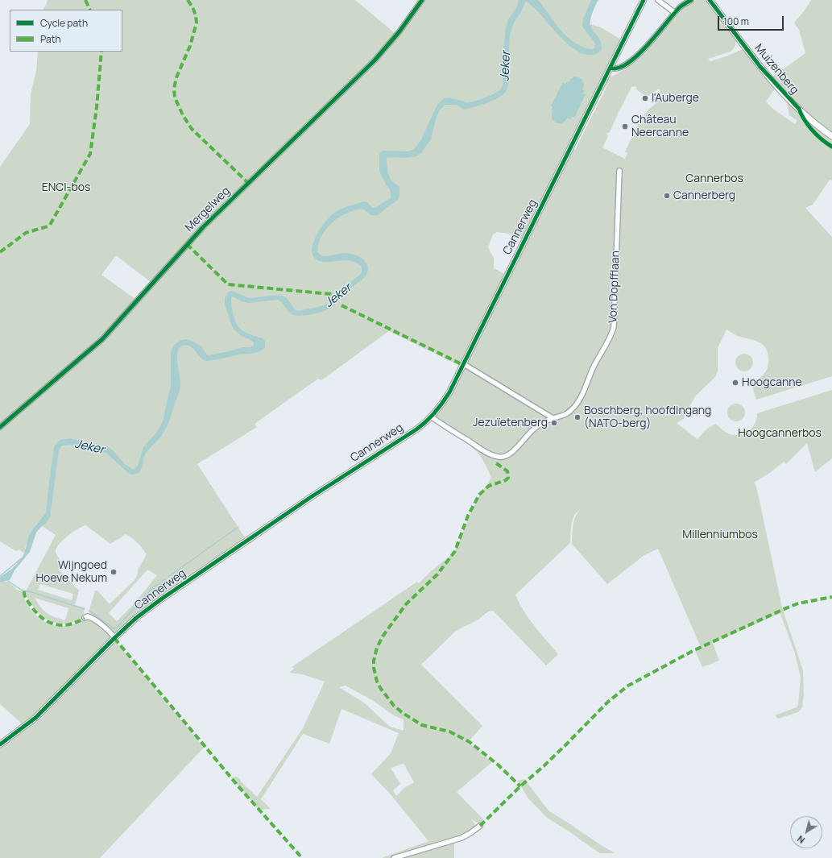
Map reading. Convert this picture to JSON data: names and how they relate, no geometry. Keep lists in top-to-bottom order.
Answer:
{
  "streets": {
    "main road": ["Muizenberg", "Cannerweg"],
    "street": ["Mergelweg", "Von Dopfflaan"]
  },
  "crossings": [
    ["Cannerweg", "Von Dopfflaan"]
  ],
  "water": ["Jeker"],
  "parks": [
    "Cannerbos",
    "ENCI-bos",
    "Hoogcannerbos",
    "Millenniumbos"
  ],
  "places": [
    "l'Auberge",
    "Château Neercanne",
    "Cannerberg",
    "Hoogcanne",
    "Boschberg, hoofdingang (NATO-berg)",
    "Jezuïetenberg",
    "Wijngoed Hoeve Nekum"
  ],
  "legend": ["Cycle path", "Path"],
  "scale_bar": "100 m",
  "north": "bottom left"
}
